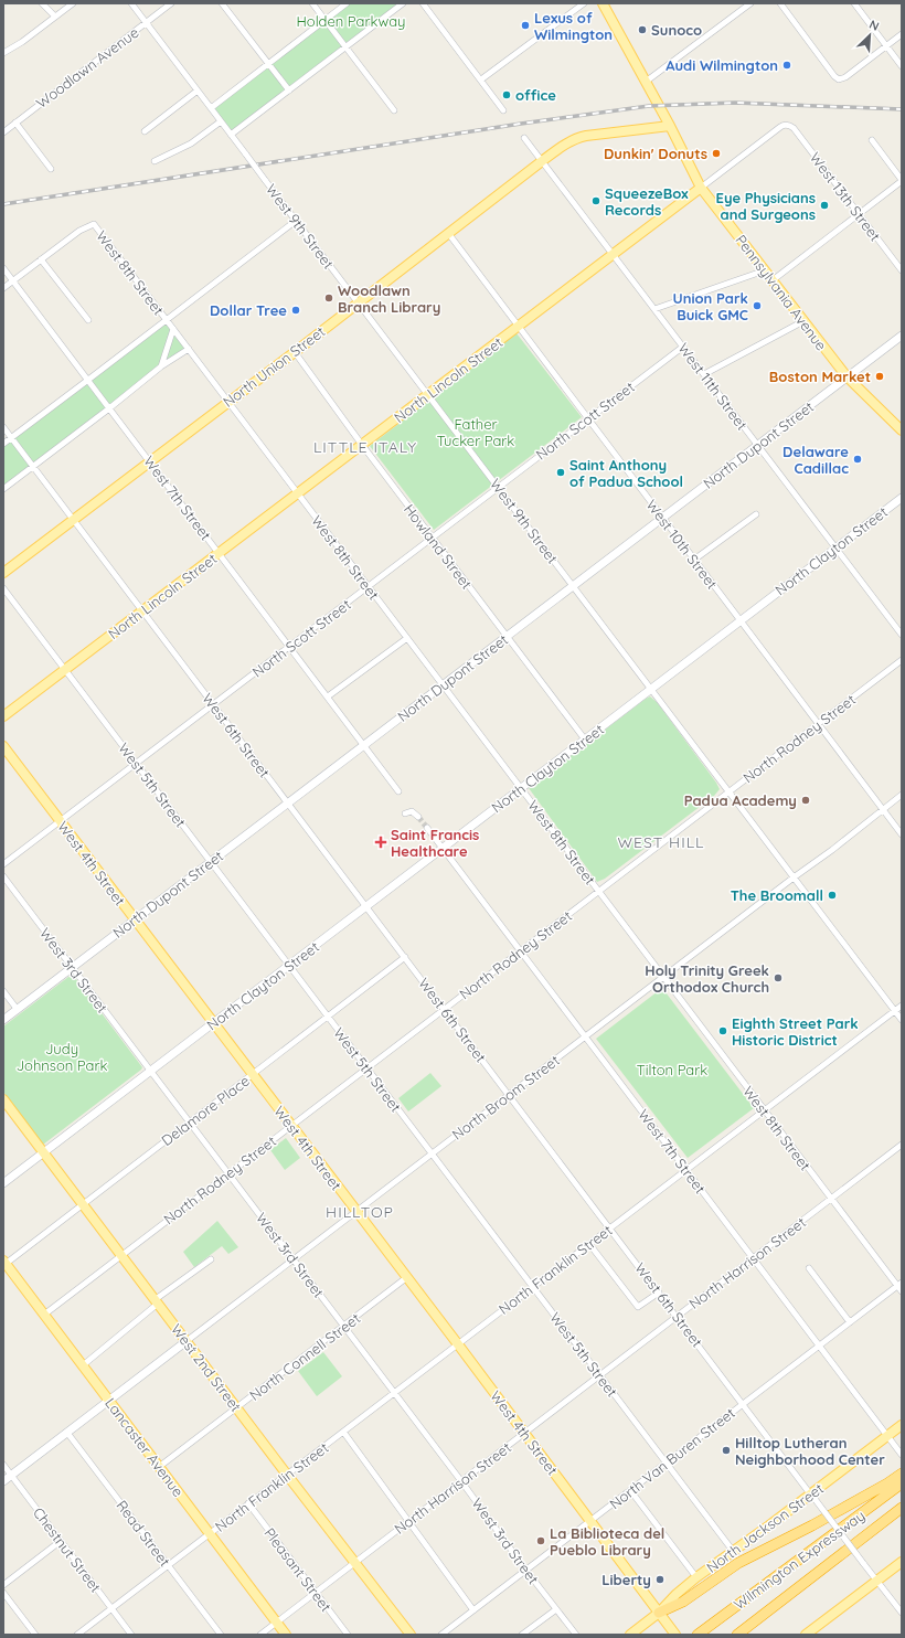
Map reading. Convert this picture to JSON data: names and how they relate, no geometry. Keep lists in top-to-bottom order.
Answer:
{
  "streets": {
    "highway": ["Wilmington Expressway"],
    "main road": [
      "Pennsylvania Avenue",
      "North Union Street",
      "North Lincoln Street",
      "West 4th Street",
      "West 2nd Street",
      "Lancaster Avenue",
      "North Jackson Street"
    ],
    "street": [
      "Woodlawn Avenue",
      "West 13th Street",
      "West 9th Street",
      "West 8th Street",
      "West 11th Street",
      "North Scott Street",
      "North Dupont Street",
      "West 7th Street",
      "West 10th Street",
      "Howland Street",
      "North Clayton Street",
      "West 6th Street",
      "North Rodney Street",
      "West 5th Street",
      "West 3rd Street",
      "North Broom Street",
      "Delamore Place",
      "North Harrison Street",
      "North Franklin Street",
      "North Connell Street",
      "North Van Buren Street",
      "Read Street",
      "Chestnut Street",
      "Pleasant Street"
    ]
  },
  "crossings": [
    ["Woodlawn Avenue", "West 9th Street"],
    ["West 13th Street", "North Lincoln Street"],
    ["West 9th Street", "North Union Street"],
    ["West 9th Street", "North Lincoln Street"],
    ["West 9th Street", "North Scott Street"],
    ["West 9th Street", "North Dupont Street"],
    ["West 9th Street", "North Clayton Street"],
    ["West 9th Street", "North Rodney Street"],
    ["West 9th Street", "North Broom Street"],
    ["West 9th Street", "North Franklin Street"],
    ["West 8th Street", "North Union Street"],
    ["West 8th Street", "North Lincoln Street"],
    ["West 8th Street", "North Scott Street"],
    ["West 8th Street", "North Dupont Street"],
    ["West 8th Street", "North Clayton Street"],
    ["West 8th Street", "North Rodney Street"],
    ["West 8th Street", "North Broom Street"],
    ["West 8th Street", "North Harrison Street"],
    ["West 8th Street", "North Franklin Street"],
    ["West 8th Street", "North Van Buren Street"],
    ["Pennsylvania Avenue", "North Union Street"],
    ["Pennsylvania Avenue", "North Lincoln Street"],
    ["Pennsylvania Avenue", "North Dupont Street"],
    ["North Union Street", "West 11th Street"],
    ["North Union Street", "West 7th Street"],
    ["North Union Street", "West 10th Street"],
    ["North Union Street", "Howland Street"],
    ["North Union Street", "West 6th Street"],
    ["North Lincoln Street", "West 11th Street"],
    ["North Lincoln Street", "West 7th Street"],
    ["North Lincoln Street", "West 10th Street"],
    ["North Lincoln Street", "Howland Street"],
    ["North Lincoln Street", "West 6th Street"],
    ["North Lincoln Street", "West 5th Street"],
    ["West 11th Street", "North Scott Street"],
    ["West 11th Street", "North Dupont Street"],
    ["West 11th Street", "North Clayton Street"],
    ["North Scott Street", "West 7th Street"],
    ["North Scott Street", "West 10th Street"],
    ["North Scott Street", "Howland Street"],
    ["North Scott Street", "West 6th Street"],
    ["North Scott Street", "West 5th Street"],
    ["North Scott Street", "West 4th Street"],
    ["North Dupont Street", "West 7th Street"],
    ["North Dupont Street", "West 10th Street"],
    ["North Dupont Street", "Howland Street"],
    ["North Dupont Street", "West 6th Street"],
    ["North Dupont Street", "West 5th Street"],
    ["North Dupont Street", "West 4th Street"],
    ["North Dupont Street", "West 3rd Street"],
    ["West 7th Street", "North Clayton Street"],
    ["West 7th Street", "North Rodney Street"],
    ["West 7th Street", "North Broom Street"],
    ["West 7th Street", "North Harrison Street"],
    ["West 7th Street", "North Franklin Street"],
    ["West 7th Street", "North Van Buren Street"],
    ["West 7th Street", "North Jackson Street"],
    ["West 10th Street", "North Clayton Street"],
    ["West 10th Street", "North Rodney Street"],
    ["West 10th Street", "North Broom Street"],
    ["Howland Street", "North Clayton Street"],
    ["North Clayton Street", "West 6th Street"],
    ["North Clayton Street", "West 5th Street"],
    ["North Clayton Street", "West 4th Street"],
    ["North Clayton Street", "West 3rd Street"],
    ["North Clayton Street", "West 2nd Street"],
    ["West 6th Street", "North Rodney Street"],
    ["West 6th Street", "North Broom Street"],
    ["West 6th Street", "Delamore Place"],
    ["West 6th Street", "North Harrison Street"],
    ["West 6th Street", "North Franklin Street"],
    ["West 6th Street", "North Van Buren Street"],
    ["West 6th Street", "North Jackson Street"],
    ["North Rodney Street", "West 5th Street"],
    ["North Rodney Street", "West 4th Street"],
    ["North Rodney Street", "West 3rd Street"],
    ["North Rodney Street", "West 2nd Street"],
    ["North Rodney Street", "Lancaster Avenue"],
    ["West 5th Street", "North Broom Street"],
    ["West 5th Street", "Delamore Place"],
    ["West 5th Street", "North Harrison Street"],
    ["West 5th Street", "North Franklin Street"],
    ["West 5th Street", "North Van Buren Street"],
    ["West 5th Street", "North Jackson Street"],
    ["West 4th Street", "North Broom Street"],
    ["West 4th Street", "Delamore Place"],
    ["West 4th Street", "North Harrison Street"],
    ["West 4th Street", "North Franklin Street"],
    ["West 4th Street", "North Connell Street"],
    ["West 4th Street", "North Van Buren Street"],
    ["West 4th Street", "North Jackson Street"],
    ["West 3rd Street", "North Broom Street"],
    ["West 3rd Street", "Delamore Place"],
    ["West 3rd Street", "North Harrison Street"],
    ["West 3rd Street", "North Franklin Street"],
    ["West 3rd Street", "North Connell Street"],
    ["West 3rd Street", "North Van Buren Street"],
    ["North Broom Street", "West 2nd Street"],
    ["North Broom Street", "Lancaster Avenue"],
    ["North Broom Street", "Read Street"],
    ["North Broom Street", "Chestnut Street"],
    ["Delamore Place", "West 2nd Street"],
    ["Delamore Place", "Lancaster Avenue"],
    ["North Harrison Street", "West 2nd Street"],
    ["North Harrison Street", "Lancaster Avenue"],
    ["North Harrison Street", "Pleasant Street"],
    ["North Franklin Street", "West 2nd Street"],
    ["North Franklin Street", "Lancaster Avenue"],
    ["North Franklin Street", "Read Street"],
    ["North Franklin Street", "Chestnut Street"],
    ["North Franklin Street", "Pleasant Street"],
    ["North Connell Street", "West 2nd Street"],
    ["North Connell Street", "Lancaster Avenue"]
  ],
  "districts": ["LITTLE ITALY", "WEST HILL", "HILLTOP"],
  "parks": [
    "Holden Parkway",
    "Father Tucker Park",
    "Judy Johnson Park",
    "Tilton Park"
  ],
  "places": {
    "other": [
      "Lexus of Wilmington",
      "Sunoco",
      "Audi Wilmington",
      "office",
      "Dunkin' Donuts",
      "SqueezeBox Records",
      "Eye Physicians and Surgeons",
      "Woodlawn Branch Library",
      "Union Park Buick GMC",
      "Dollar Tree",
      "Boston Market",
      "Delaware Cadillac",
      "Saint Anthony of Padua School",
      "Padua Academy",
      "The Broomall",
      "Holy Trinity Greek Orthodox Church",
      "Eighth Street Park Historic District",
      "Hilltop Lutheran Neighborhood Center",
      "La Biblioteca del Pueblo Library",
      "Liberty"
    ],
    "health": ["Saint Francis Healthcare"]
  },
  "north": "top right"
}
